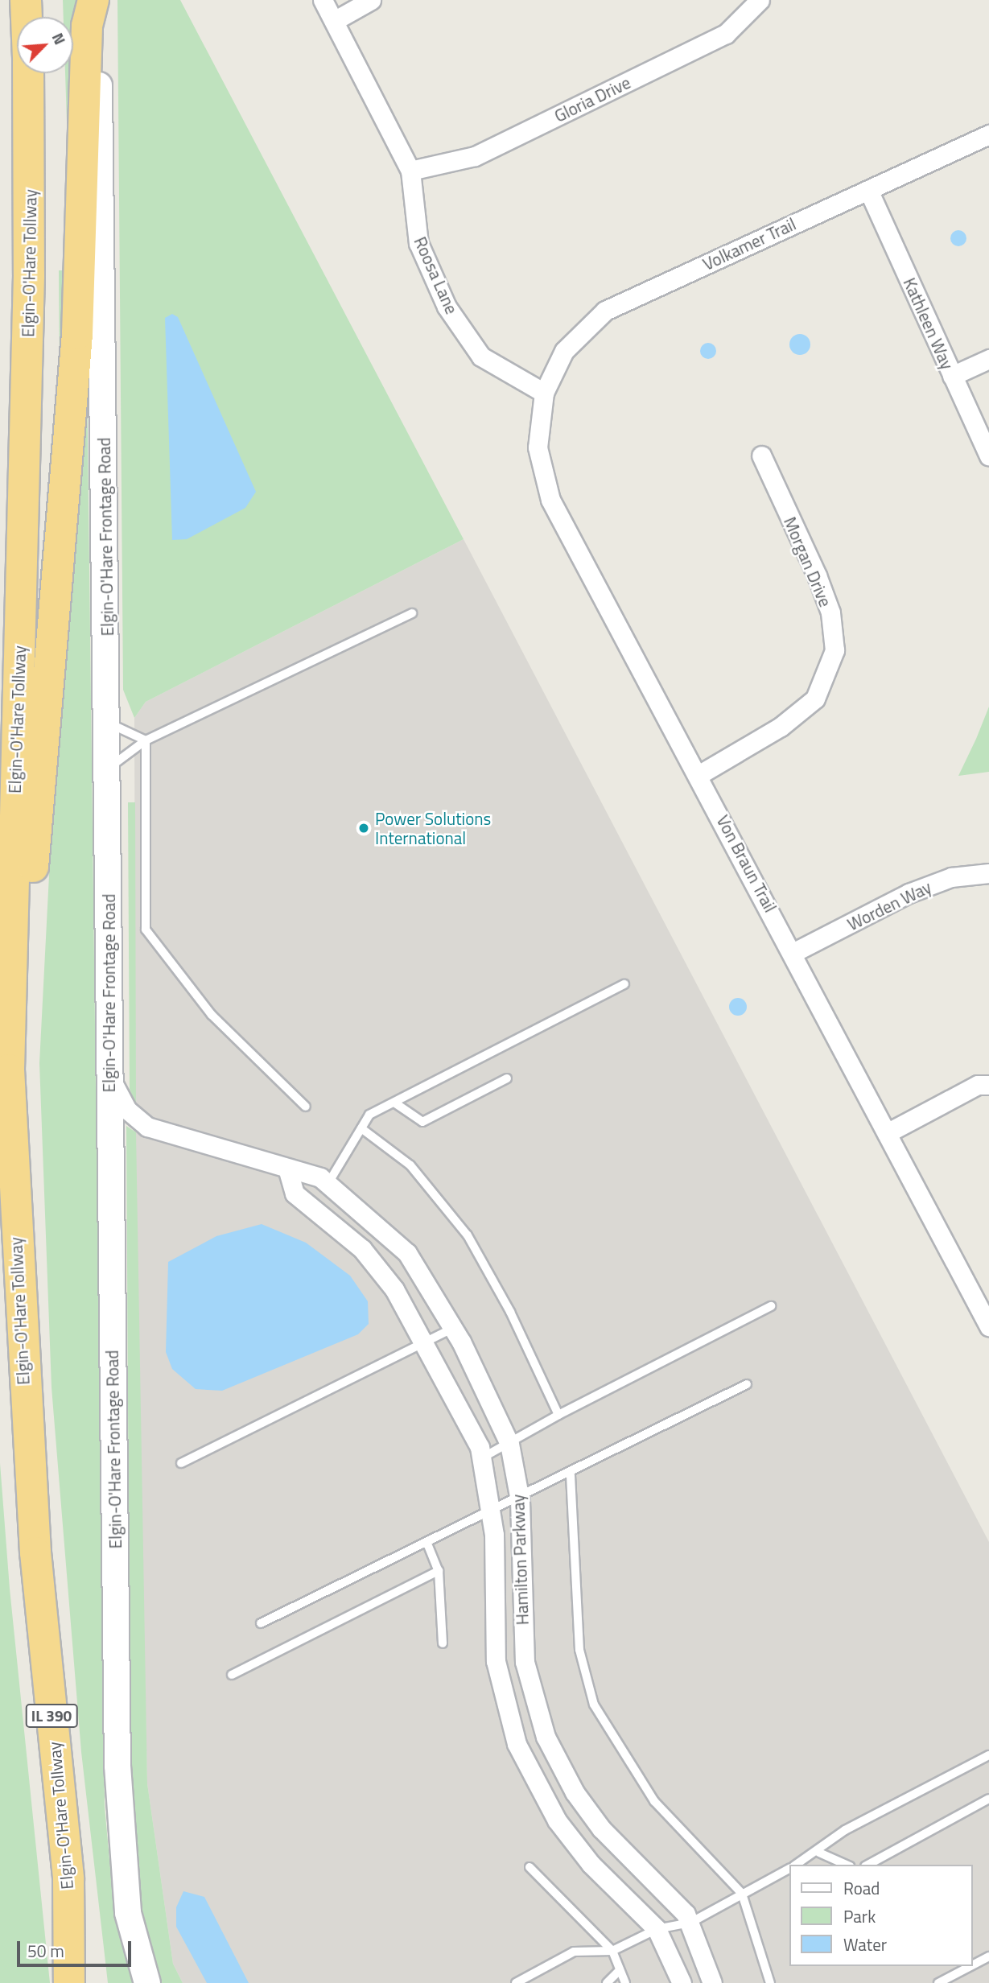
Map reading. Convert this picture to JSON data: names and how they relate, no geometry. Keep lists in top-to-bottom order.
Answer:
{
  "streets": {
    "highway": ["Elgin-O'Hare Tollway", "IL 390"],
    "main road": ["Elgin-O'Hare Frontage Road"],
    "street": [
      "Gloria Drive",
      "Volkamer Trail",
      "Roosa Lane",
      "Kathleen Way",
      "Morgan Drive",
      "Von Braun Trail",
      "Worden Way",
      "Hamilton Parkway"
    ]
  },
  "crossings": [
    ["Gloria Drive", "Roosa Lane"],
    ["Volkamer Trail", "Roosa Lane"],
    ["Volkamer Trail", "Kathleen Way"],
    ["Volkamer Trail", "Von Braun Trail"],
    ["Roosa Lane", "Von Braun Trail"],
    ["Elgin-O'Hare Frontage Road", "Hamilton Parkway"],
    ["Morgan Drive", "Von Braun Trail"],
    ["Von Braun Trail", "Worden Way"]
  ],
  "places": ["Power Solutions International"],
  "legend": ["Road", "Park", "Water"],
  "scale_bar": "50 m",
  "north": "top right"
}
